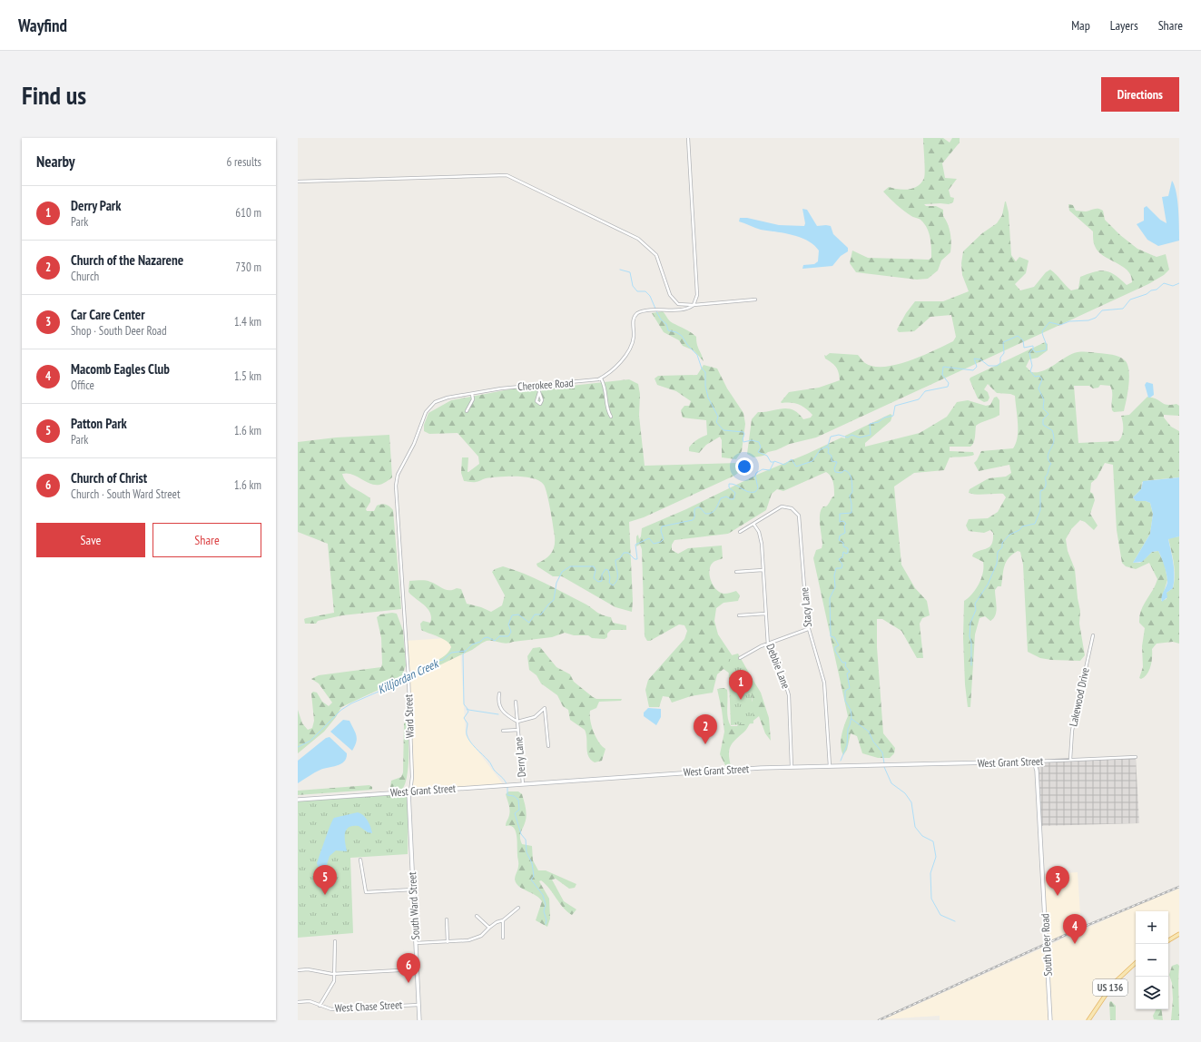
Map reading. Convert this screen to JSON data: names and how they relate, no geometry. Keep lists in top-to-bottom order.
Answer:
{
  "streets": {
    "main road": [
      "West Grant Street",
      "South Ward Street",
      "South Deer Road",
      "US 136"
    ],
    "street": [
      "Cherokee Road",
      "Stacy Lane",
      "Debbie Lane",
      "Lakewood Drive",
      "Ward Street",
      "Derry Lane",
      "West Chase Street"
    ]
  },
  "crossings": [
    ["Cherokee Road", "Ward Street"],
    ["Stacy Lane", "Debbie Lane"],
    ["Stacy Lane", "West Grant Street"],
    ["Debbie Lane", "West Grant Street"],
    ["Lakewood Drive", "West Grant Street"],
    ["Ward Street", "West Grant Street"],
    ["Ward Street", "South Ward Street"],
    ["Derry Lane", "West Grant Street"],
    ["West Grant Street", "South Ward Street"],
    ["West Grant Street", "South Deer Road"],
    ["South Ward Street", "West Chase Street"]
  ],
  "water": ["Killjordan Creek"],
  "page": {
    "header": "Wayfind",
    "nav": ["Map", "Layers", "Share"],
    "buttons": [
      "Directions",
      ["Save", "Share"]
    ],
    "title": "Find us",
    "heading": ["Nearby", "6 results"],
    "list": [
      {
        "mark": "1",
        "name": "Derry Park",
        "note": "Park",
        "value": "610 m"
      },
      {
        "mark": "2",
        "name": "Church of the Nazarene",
        "note": "Church",
        "value": "730 m"
      },
      {
        "mark": "3",
        "name": "Car Care Center",
        "note": "Shop · South Deer Road",
        "value": "1.4 km"
      },
      {
        "mark": "4",
        "name": "Macomb Eagles Club",
        "note": "Office",
        "value": "1.5 km"
      },
      {
        "mark": "5",
        "name": "Patton Park",
        "note": "Park",
        "value": "1.6 km"
      },
      {
        "mark": "6",
        "name": "Church of Christ",
        "note": "Church · South Ward Street",
        "value": "1.6 km"
      }
    ],
    "pins": [
      "1",
      "2",
      "5",
      "3",
      "4",
      "6"
    ],
    "map_buttons": ["+", "−"]
  }
}
